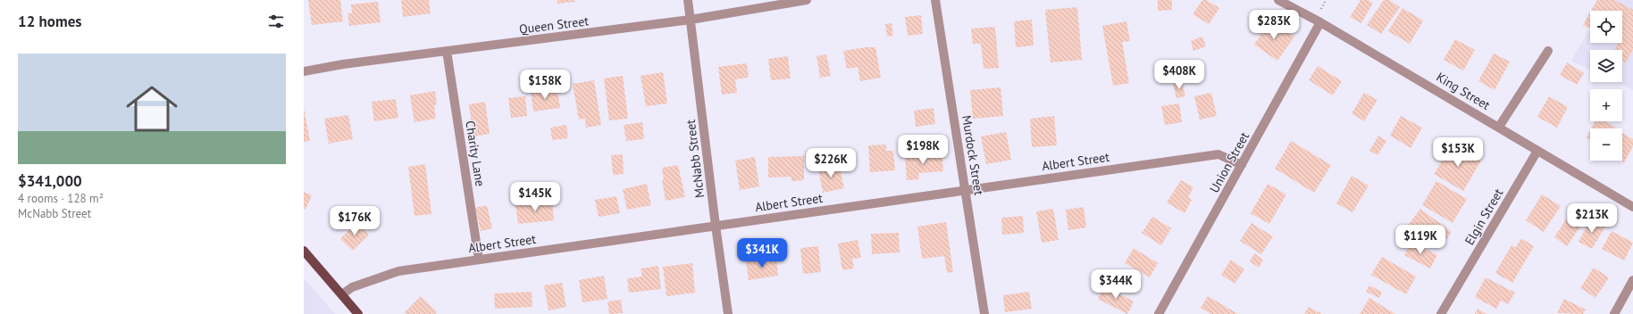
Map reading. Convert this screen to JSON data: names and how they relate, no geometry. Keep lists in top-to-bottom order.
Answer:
{
  "streets": {
    "street": [
      "Queen Street",
      "King Street",
      "Charity Lane",
      "Murdock Street",
      "McNabb Street",
      "Albert Street",
      "Union Street",
      "Elgin Street"
    ]
  },
  "crossings": [
    ["Queen Street", "Charity Lane"],
    ["Queen Street", "McNabb Street"],
    ["King Street", "Union Street"],
    ["King Street", "Elgin Street"],
    ["Charity Lane", "Albert Street"],
    ["Murdock Street", "Albert Street"],
    ["McNabb Street", "Albert Street"],
    ["Albert Street", "Union Street"]
  ],
  "page": {
    "heading": "12 homes",
    "price": [
      "$283K",
      "$408K",
      "$158K",
      "$198K",
      "$153K",
      "$226K",
      "$145K",
      "$213K",
      "$176K",
      "$119K",
      "$341K",
      "$344K"
    ],
    "map_buttons": ["+", "−"],
    "list": [
      {
        "name": "$341,000",
        "note": "4 rooms · 128 m² · McNabb Street"
      }
    ]
  }
}
